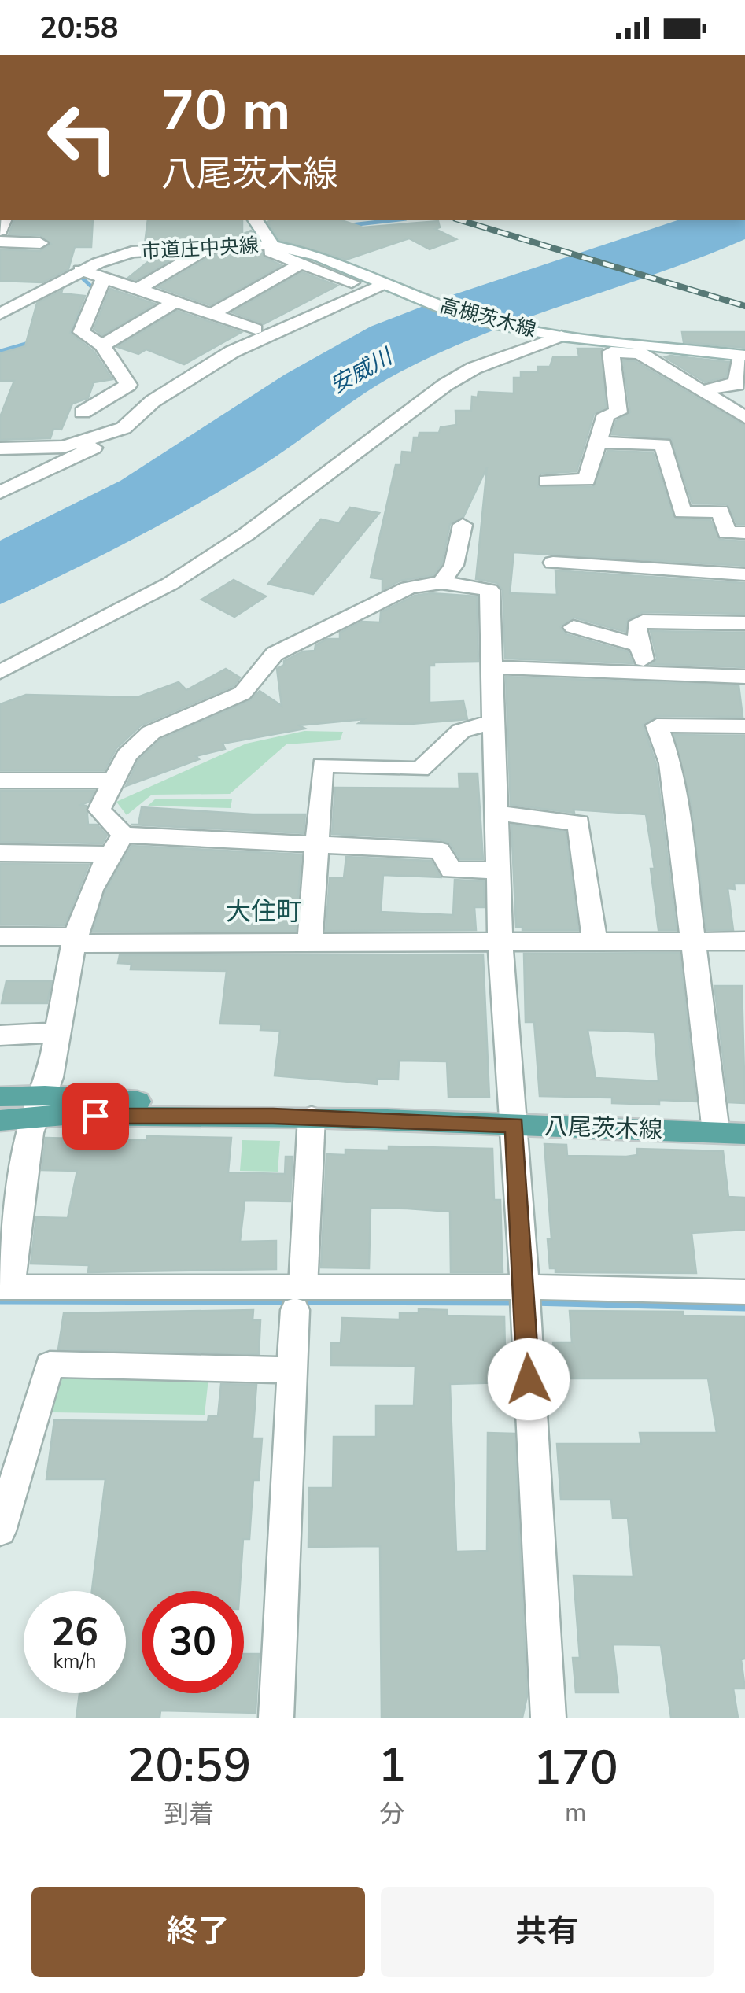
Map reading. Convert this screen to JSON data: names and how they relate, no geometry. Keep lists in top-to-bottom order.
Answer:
{
  "streets": {
    "main road": ["八尾茨木線"],
    "street": ["市道庄中央線", "高槻茨木線"]
  },
  "crossings": [
    ["市道庄中央線", "高槻茨木線"]
  ],
  "districts": ["大住町"],
  "water": ["安威川"],
  "page": {
    "status": "20:58",
    "turn": ["70 m", "八尾茨木線"],
    "speed": "26 km/h",
    "limit": "30",
    "eta": [
      "20:59",
      "到着",
      "1",
      "分",
      "170",
      "m"
    ],
    "buttons": ["終了", "共有"]
  }
}
